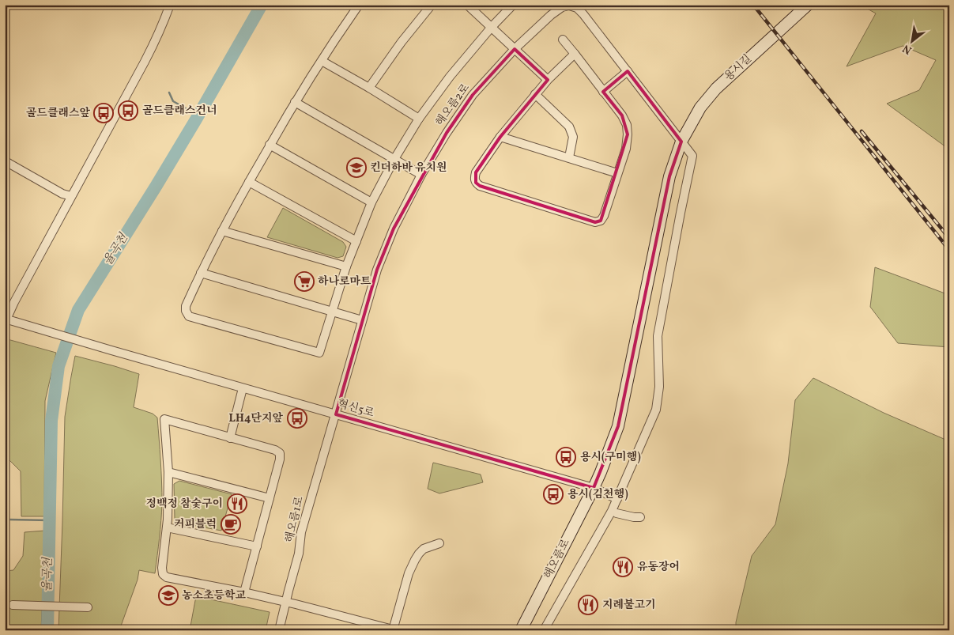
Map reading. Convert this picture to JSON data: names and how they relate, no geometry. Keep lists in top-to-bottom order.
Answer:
{
  "streets": {
    "street": [
      "용시길",
      "해오름2로",
      "혁신5로",
      "해오름1로",
      "해오름로"
    ]
  },
  "crossings": [
    ["용시길", "해오름2로"],
    ["용시길", "혁신5로"],
    ["용시길", "해오름로"],
    ["해오름2로", "혁신5로"],
    ["해오름2로", "해오름1로"],
    ["혁신5로", "해오름1로"],
    ["혁신5로", "해오름로"]
  ],
  "water": ["율곡천"],
  "places": {
    "bus stop": [
      "골드클래스건너",
      "골드클래스앞",
      "LH4단지앞",
      "용시(구미행)",
      "용시(김천행)"
    ],
    "school or university": ["킨더하바 유치원", "농소초등학교"],
    "supermarket": ["하나로마트"],
    "restaurant": ["정백정 참숯구이", "유동장어", "지례불고기"],
    "cafe": ["커피블럭"]
  },
  "north": "bottom left"
}
